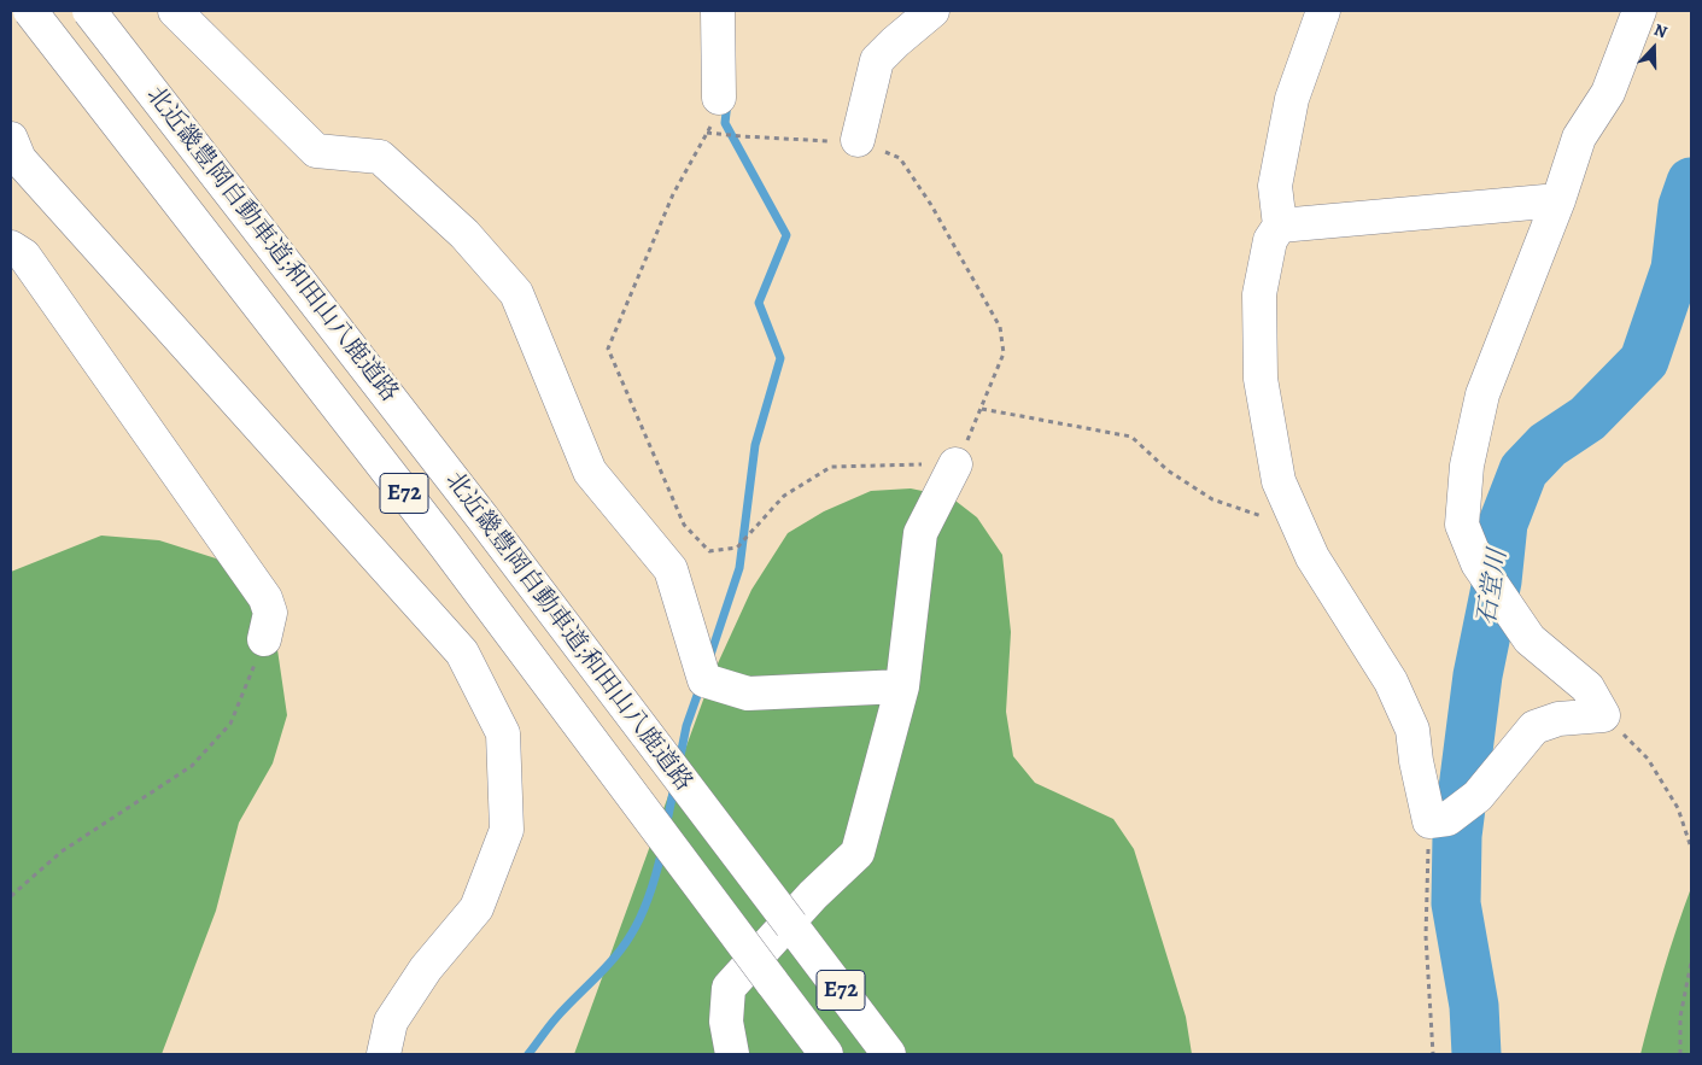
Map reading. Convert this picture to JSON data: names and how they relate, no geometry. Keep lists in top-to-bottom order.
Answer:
{
  "streets": {
    "main road": ["北近畿豊岡自動車道;和田山八鹿道路", "E72"]
  },
  "water": ["石堂川"],
  "north": "top"
}
